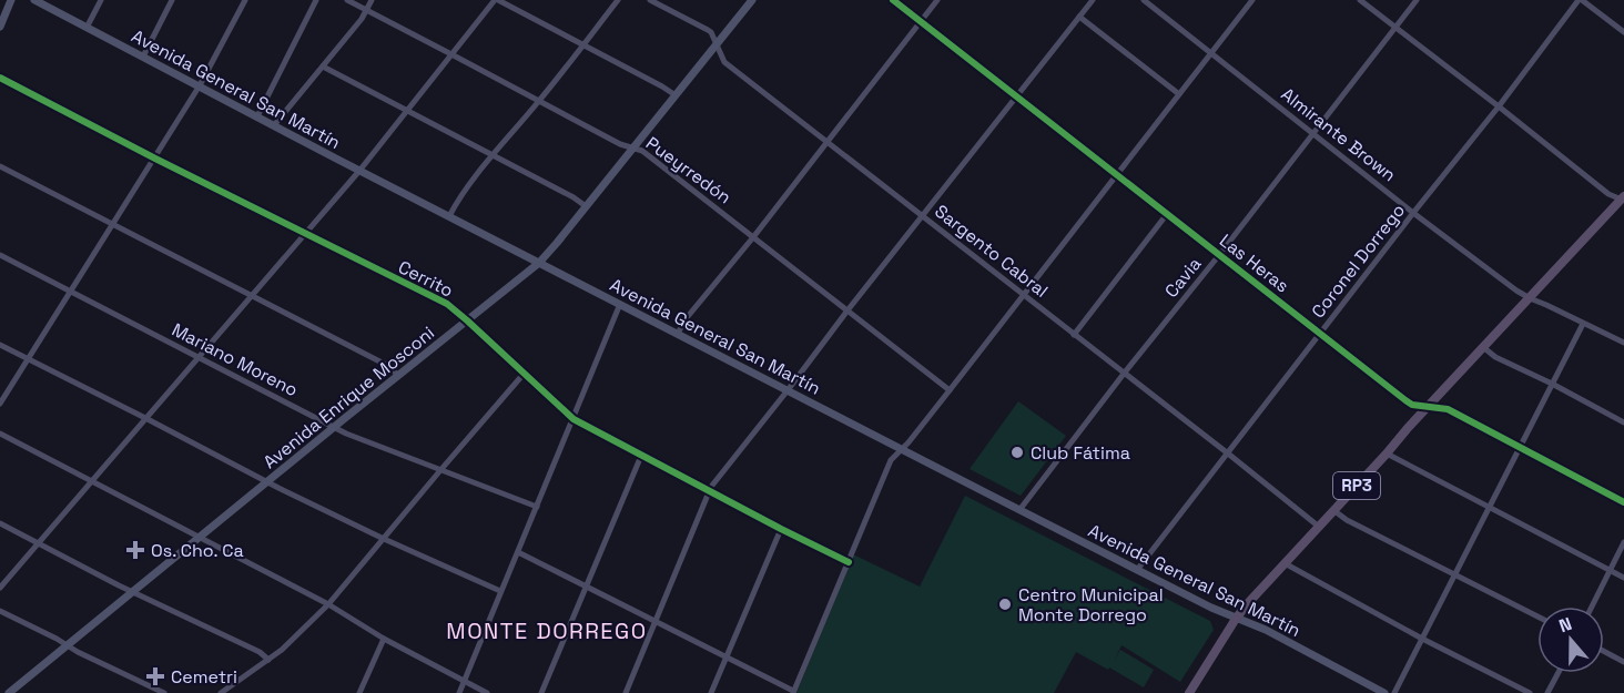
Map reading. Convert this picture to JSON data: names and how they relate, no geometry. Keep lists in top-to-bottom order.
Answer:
{
  "streets": {
    "highway": ["RP3"],
    "main road": ["Avenida General San Martín", "Avenida Enrique Mosconi"],
    "street": [
      "Almirante Brown",
      "Pueyrredón",
      "Sargento Cabral",
      "Coronel Dorrego",
      "Las Heras",
      "Cavia",
      "Cerrito",
      "Mariano Moreno"
    ]
  },
  "crossings": [
    ["Avenida General San Martín", "Coronel Dorrego"],
    ["Avenida General San Martín", "Cavia"],
    ["Avenida General San Martín", "Avenida Enrique Mosconi"],
    ["Avenida General San Martín", "RP3"],
    ["Almirante Brown", "Coronel Dorrego"],
    ["Almirante Brown", "Cavia"],
    ["Almirante Brown", "RP3"],
    ["Pueyrredón", "Avenida Enrique Mosconi"],
    ["Sargento Cabral", "Coronel Dorrego"],
    ["Sargento Cabral", "Cavia"],
    ["Sargento Cabral", "Avenida Enrique Mosconi"],
    ["Sargento Cabral", "RP3"],
    ["Coronel Dorrego", "Las Heras"],
    ["Las Heras", "Cavia"],
    ["Las Heras", "RP3"],
    ["Cerrito", "Avenida Enrique Mosconi"],
    ["Mariano Moreno", "Avenida Enrique Mosconi"]
  ],
  "districts": ["MONTE DORREGO"],
  "places": {
    "other": ["Club Fátima", "Centro Municipal Monte Dorrego"],
    "health": ["Os. Cho. Ca", "Cemetri"]
  },
  "north": "top"
}
